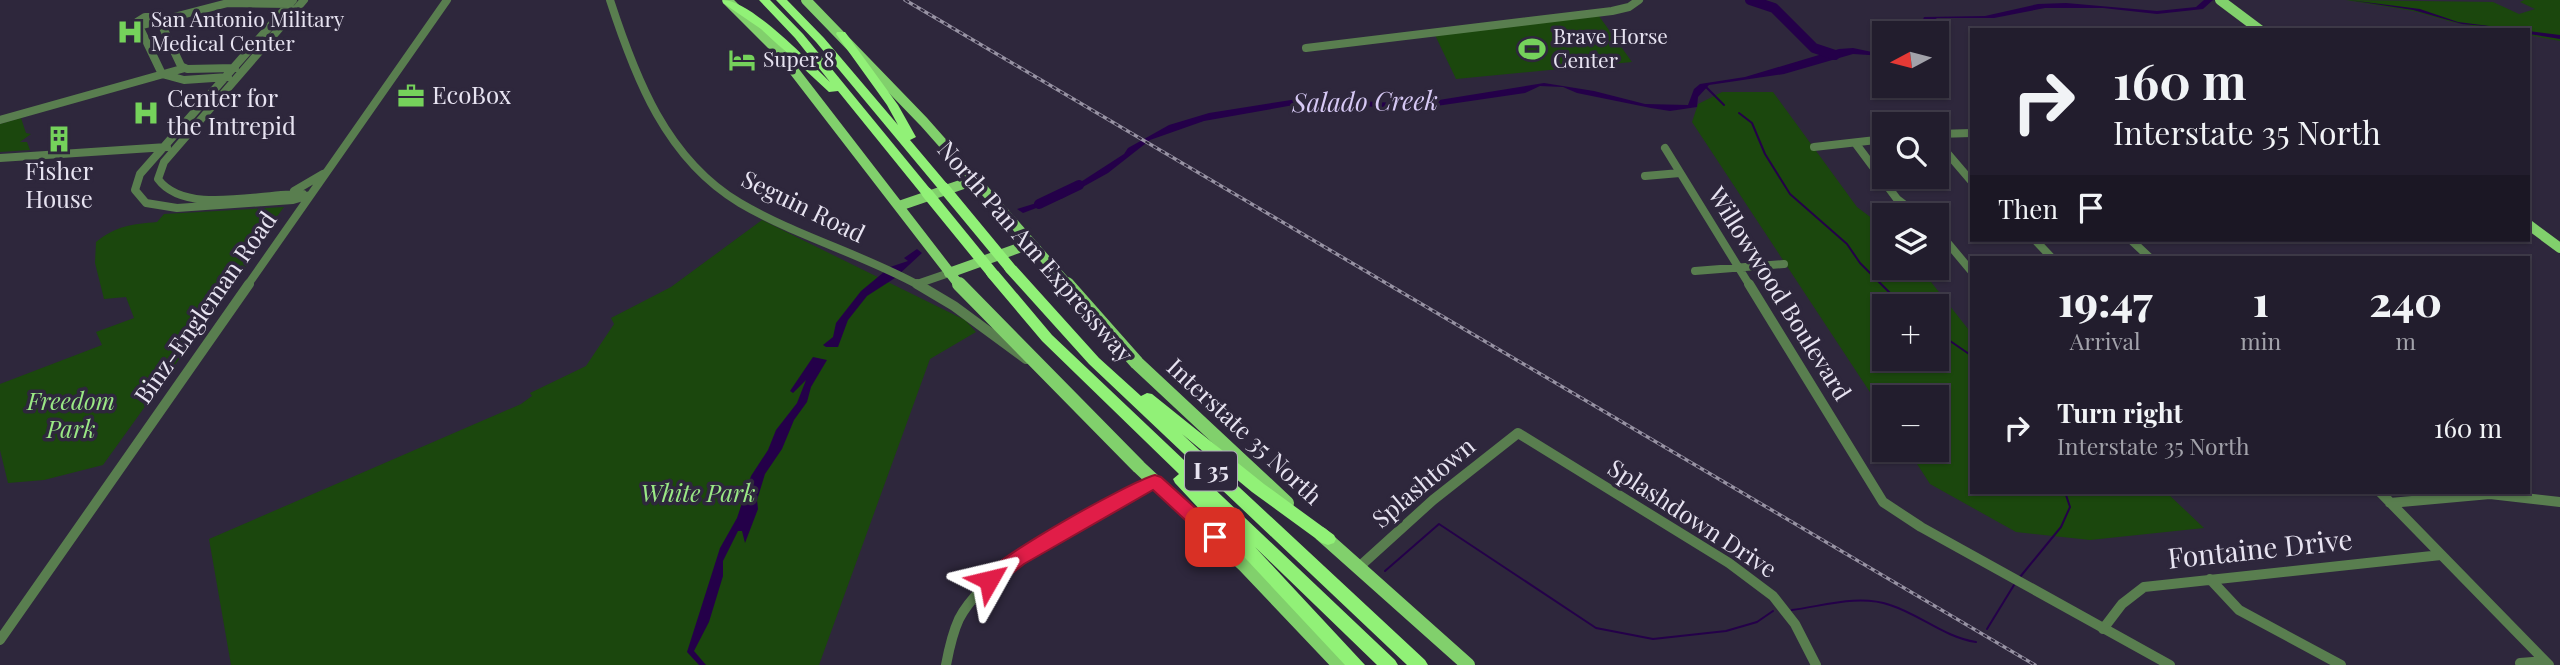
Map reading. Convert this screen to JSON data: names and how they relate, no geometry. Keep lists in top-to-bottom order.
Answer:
{
  "streets": {
    "highway": ["North Pan Am Expressway", "I 35"],
    "main road": ["Interstate 35 North"],
    "street": [
      "Seguin Road",
      "Willowwood Boulevard",
      "Binz-Engleman Road",
      "Splashtown",
      "Splashdown Drive",
      "Fontaine Drive"
    ]
  },
  "crossings": [
    ["Willowwood Boulevard", "Fontaine Drive"],
    ["Interstate 35 North", "Splashtown"],
    ["Splashtown", "Splashdown Drive"]
  ],
  "water": ["Salado Creek"],
  "parks": ["Freedom Park", "White Park"],
  "places": {
    "hospital": ["San Antonio Military Medical Center", "Center for the Intrepid"],
    "sports": ["Brave Horse Center"],
    "hotel": ["Super 8"],
    "office": ["EcoBox"],
    "building": ["Fisher House"]
  },
  "north": "left",
  "page": {
    "map_buttons": ["+", "−"],
    "turn": ["160 m", "Interstate 35 North"],
    "then": "Then",
    "eta": [
      "19:47",
      "Arrival",
      "1",
      "min",
      "240",
      "m"
    ],
    "list": [
      {
        "name": "Turn right",
        "note": "Interstate 35 North",
        "value": "160 m"
      }
    ]
  }
}
